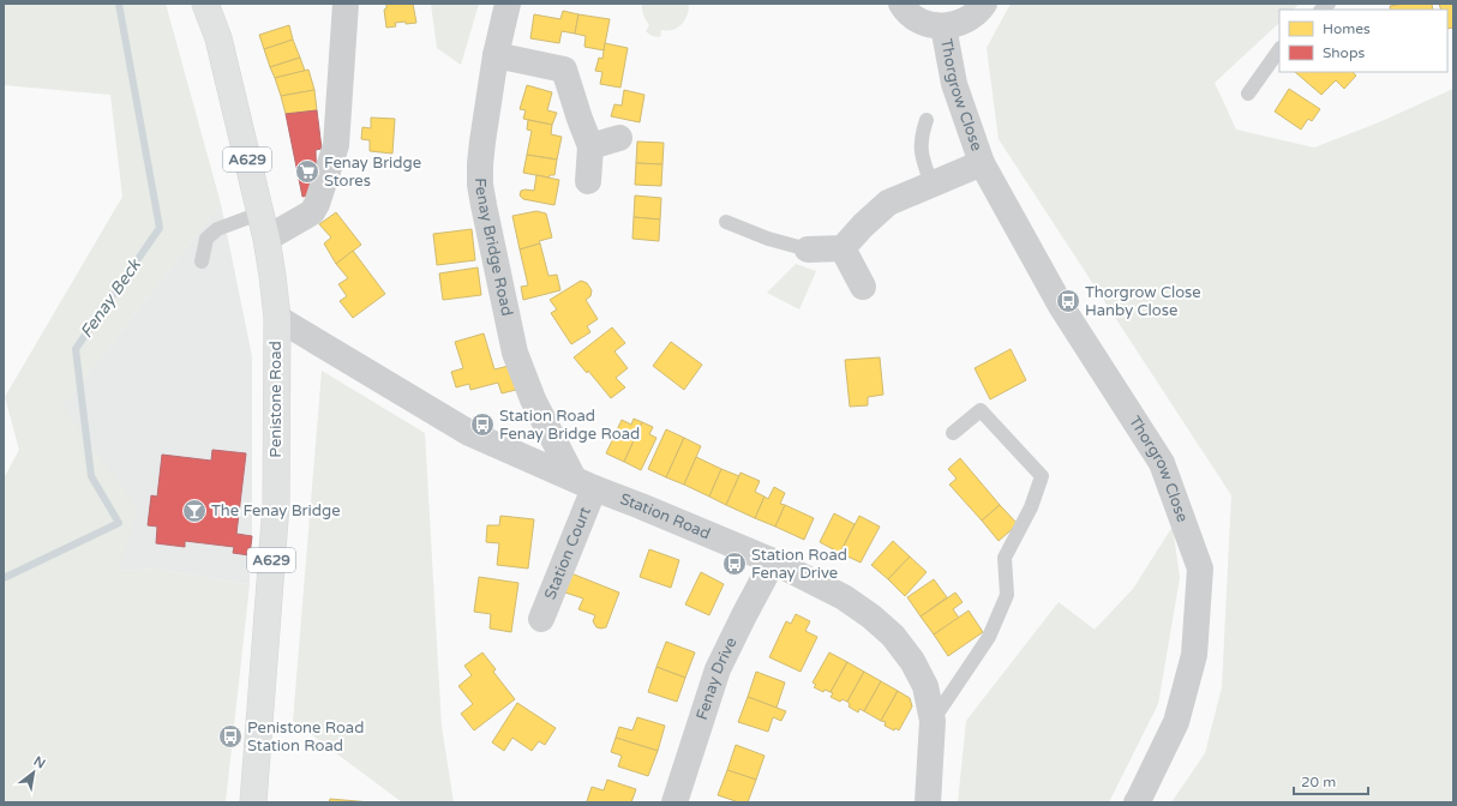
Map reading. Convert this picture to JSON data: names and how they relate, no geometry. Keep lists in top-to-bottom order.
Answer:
{
  "streets": {
    "highway": ["A629", "Penistone Road"],
    "street": [
      "Thorgrow Close",
      "Fenay Bridge Road",
      "Station Road",
      "Station Court",
      "Fenay Drive"
    ]
  },
  "crossings": [
    ["Fenay Bridge Road", "Station Road"],
    ["Fenay Bridge Road", "Station Court"],
    ["Penistone Road", "Station Road"],
    ["Station Road", "Station Court"],
    ["Station Road", "Fenay Drive"]
  ],
  "water": ["Fenay Beck"],
  "places": {
    "supermarket": ["Fenay Bridge Stores"],
    "bus stop": [
      "Thorgrow Close Hanby Close",
      "Station Road Fenay Bridge Road",
      "Station Road Fenay Drive",
      "Penistone Road Station Road"
    ],
    "bar": ["The Fenay Bridge"]
  },
  "legend": ["Homes", "Shops"],
  "scale_bar": "20 m",
  "north": "top right"
}
